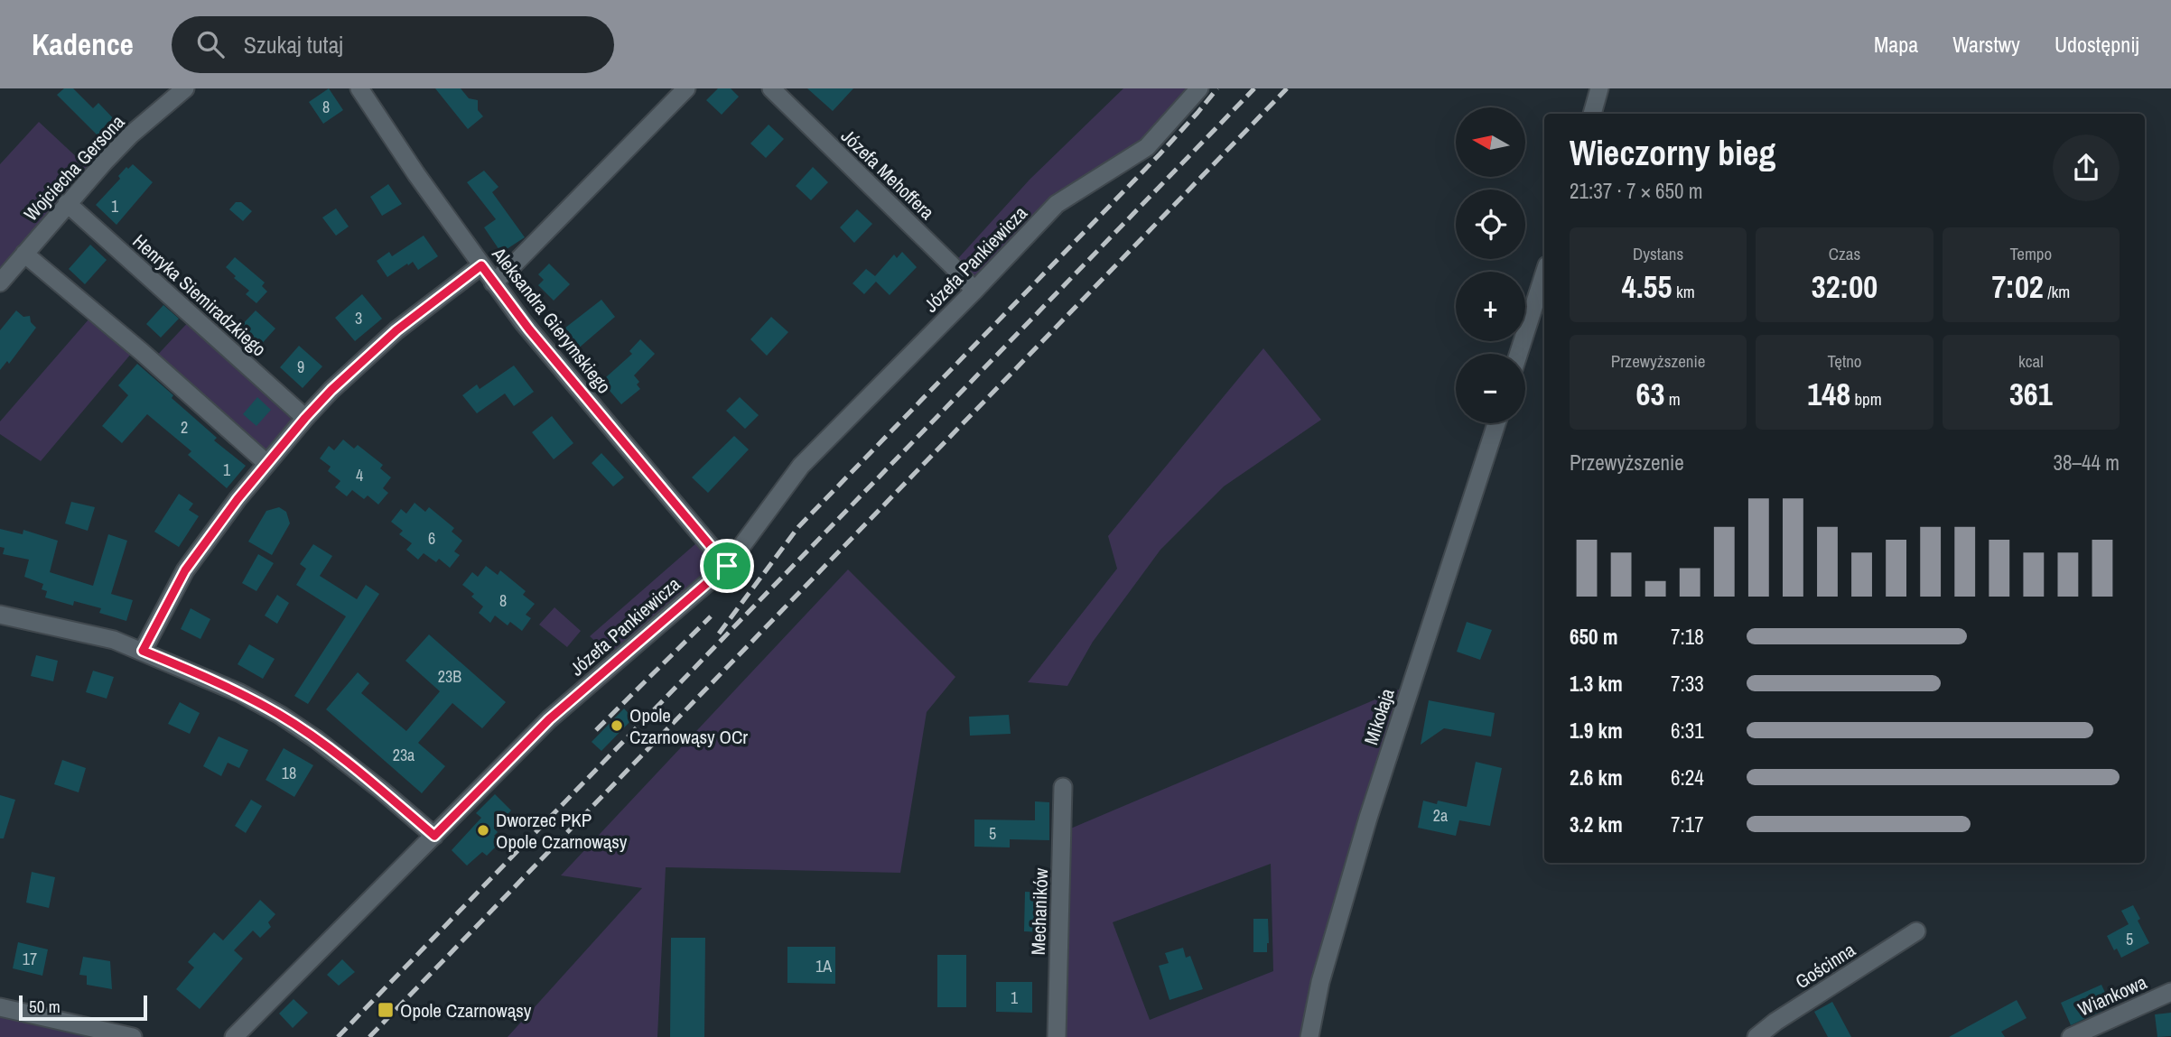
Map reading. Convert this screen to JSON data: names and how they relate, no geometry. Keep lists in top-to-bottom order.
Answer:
{
  "streets": {
    "street": [
      "Wojciecha Gersona",
      "Józefa Mehoffera",
      "Józefa Pankiewicza",
      "Henryka Siemiradzkiego",
      "Aleksandra Gierymskiego",
      "Mikołaja",
      "Mechaników",
      "Gościnna",
      "Wiankowa"
    ]
  },
  "crossings": [
    ["Wojciecha Gersona", "Henryka Siemiradzkiego"],
    ["Józefa Mehoffera", "Józefa Pankiewicza"],
    ["Józefa Pankiewicza", "Aleksandra Gierymskiego"]
  ],
  "places": {
    "other": ["Opole Czarnowąsy OCr", "Dworzec PKP Opole Czarnowąsy"],
    "transit": ["Opole Czarnowąsy"]
  },
  "house_numbers": [
    "8",
    "1",
    "3",
    "9",
    "2",
    "1",
    "4",
    "6",
    "8",
    "23B",
    "23a",
    "18",
    "2a",
    "5",
    "5",
    "17",
    "1A",
    "1"
  ],
  "scale_bar": "50 m",
  "north": "left",
  "page": {
    "header": "Kadence",
    "search": "Szukaj tutaj",
    "nav": ["Mapa", "Warstwy", "Udostępnij"],
    "map_buttons": ["+", "−"],
    "heading": ["Wieczorny bieg", "21:37 · 7 × 650 m"],
    "stats": [
      ["Dystans", "4.55 km"],
      ["Czas", "32:00"],
      ["Tempo", "7:02 /km"],
      ["Przewyższenie", "63 m"],
      ["Tętno", "148 bpm"],
      ["kcal", "361"]
    ],
    "chart": ["Przewyższenie", "38–44 m"],
    "list": [
      {
        "name": "650 m",
        "note": "7:18"
      },
      {
        "name": "1.3 km",
        "note": "7:33"
      },
      {
        "name": "1.9 km",
        "note": "6:31"
      },
      {
        "name": "2.6 km",
        "note": "6:24"
      },
      {
        "name": "3.2 km",
        "note": "7:17"
      }
    ],
    "scale": "50 m"
  }
}
